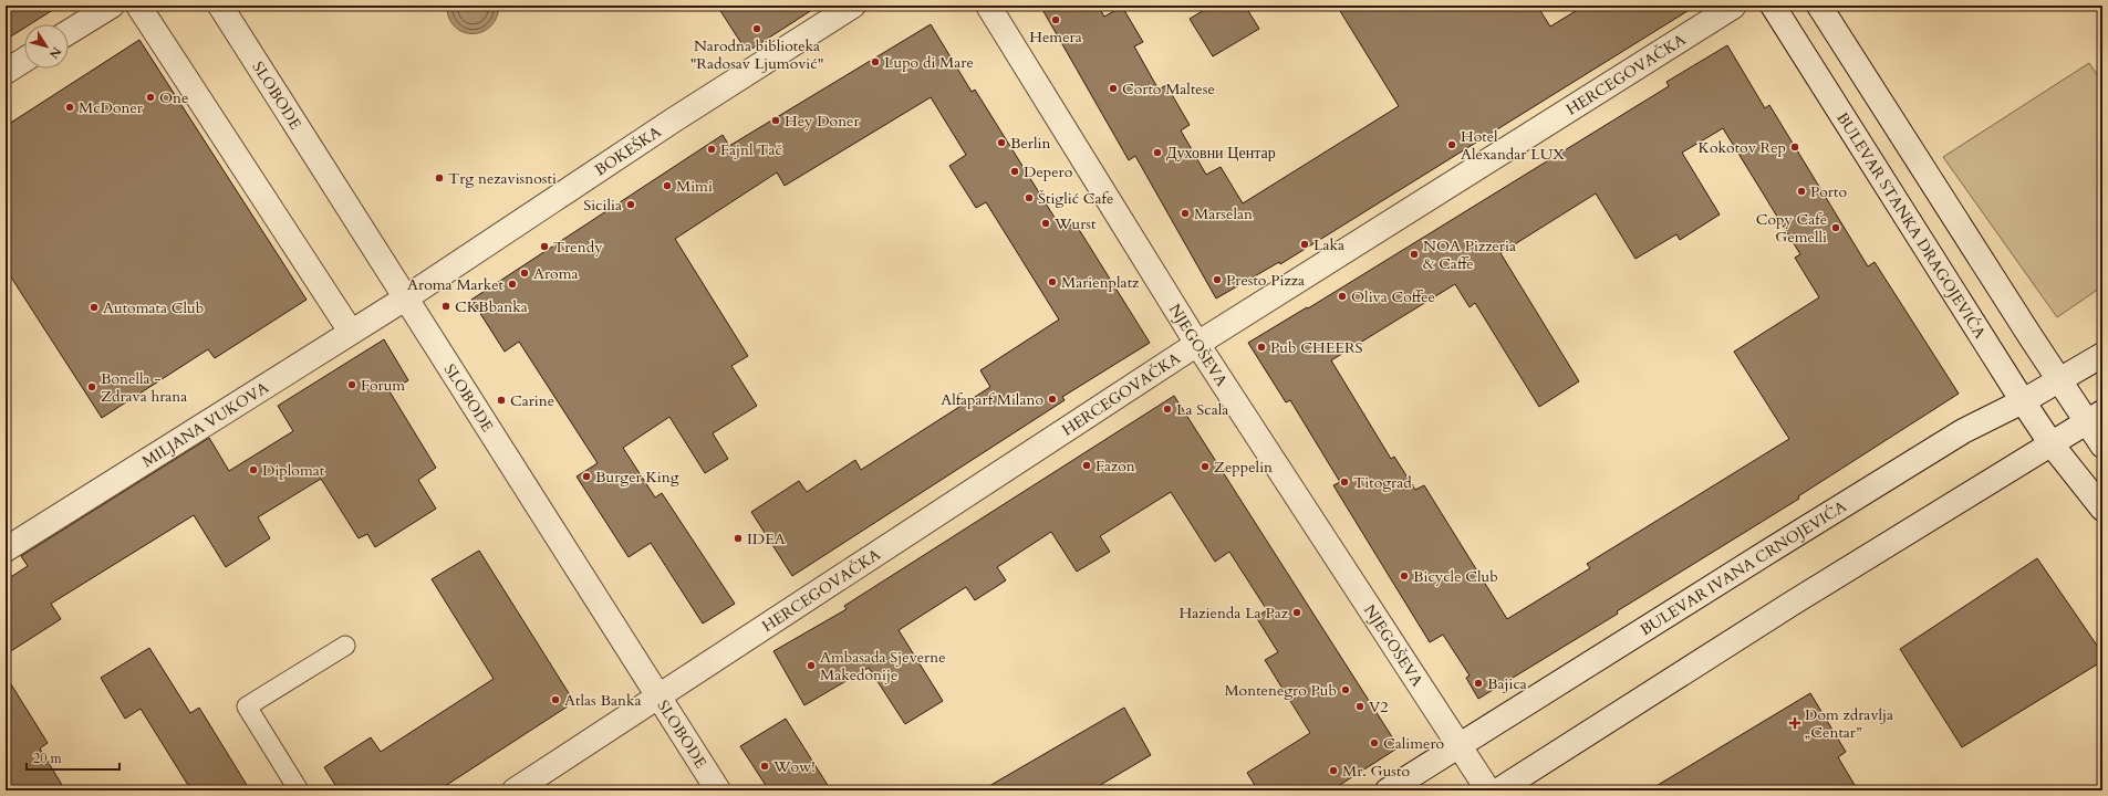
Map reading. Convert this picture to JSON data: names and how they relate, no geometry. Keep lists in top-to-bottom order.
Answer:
{
  "streets": {
    "street": [
      "HERCEGOVAČKA",
      "SLOBODE",
      "BOKEŠKA",
      "BULEVAR STANKA DRAGOJEVIĆA",
      "NJEGOŠEVA",
      "MILJANA VUKOVA",
      "BULEVAR IVANA CRNOJEVIĆA"
    ]
  },
  "crossings": [
    ["HERCEGOVAČKA", "SLOBODE"],
    ["HERCEGOVAČKA", "NJEGOŠEVA"],
    ["SLOBODE", "BOKEŠKA"],
    ["SLOBODE", "MILJANA VUKOVA"],
    ["BOKEŠKA", "MILJANA VUKOVA"],
    ["BULEVAR STANKA DRAGOJEVIĆA", "BULEVAR IVANA CRNOJEVIĆA"],
    ["NJEGOŠEVA", "BULEVAR IVANA CRNOJEVIĆA"]
  ],
  "places": {
    "other": [
      "Hemera",
      "Narodna biblioteka \"Radosav Ljumović\"",
      "Lupo di Mare",
      "Corto Maltese",
      "One",
      "McDoner",
      "Hey Doner",
      "Berlin",
      "Hotel Alexandar LUX",
      "Kokotov Rep",
      "Fajnl Tač",
      "Духовни Центар",
      "Depero",
      "Trg nezavisnosti",
      "Mimi",
      "Porto",
      "Štiglić Cafe",
      "Sicilia",
      "Marselan",
      "Wurst",
      "Copy Cafe Gemelli",
      "Laka",
      "Trendy",
      "NOA Pizzeria & Caffe",
      "Aroma",
      "Presto Pizza",
      "Marienplatz",
      "Aroma Market",
      "Oliva Coffee",
      "CKBbanka",
      "Automata Club",
      "Pub CHEERS",
      "Forum",
      "Bonella - Zdrava hrana",
      "Alfaparf Milano",
      "Carine",
      "La Scala",
      "Fazon",
      "Zeppelin",
      "Diplomat",
      "Burger King",
      "Titograd",
      "IDEA",
      "Bicycle Club",
      "Hazienda La Paz",
      "Ambasada Sjeverne Makedonije",
      "Bajica",
      "Montenegro Pub",
      "Atlas Banka",
      "V2",
      "Calimero",
      "Wow!",
      "Mr. Gusto"
    ],
    "health": ["Dom zdravlja „Centar”"]
  },
  "scale_bar": "20 m",
  "north": "bottom right"
}
